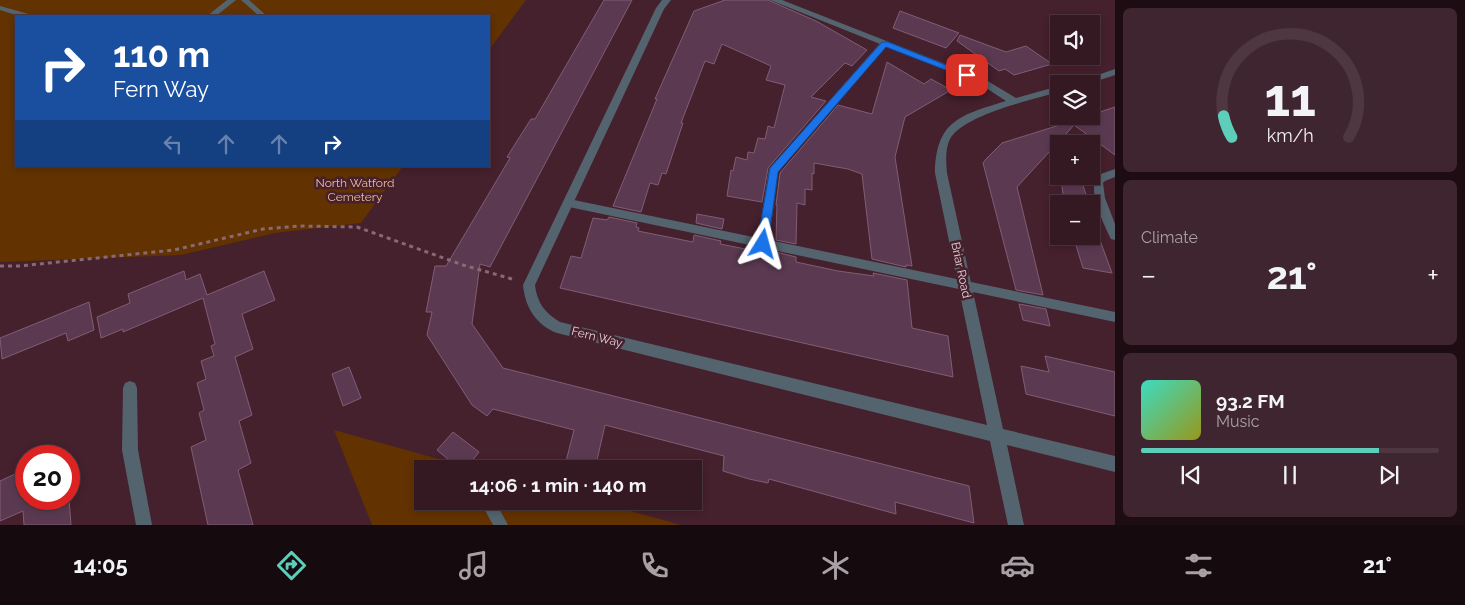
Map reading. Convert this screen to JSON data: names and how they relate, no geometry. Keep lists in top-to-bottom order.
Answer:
{
  "streets": {
    "street": ["Briar Road", "Fern Way"]
  },
  "crossings": [
    ["Briar Road", "Fern Way"]
  ],
  "parks": ["North Watford Cemetery"],
  "page": {
    "map_buttons": ["+", "−"],
    "turn": ["110 m", "Fern Way"],
    "tile": "Climate",
    "heat": ["−", "21°", "+"],
    "song": ["93.2 FM", "Music"],
    "limit": "20",
    "trip": "14:06 · 1 min · 140 m",
    "tabs": ["14:05", "21°"],
    "gauge": ["11", "km/h"]
  }
}
